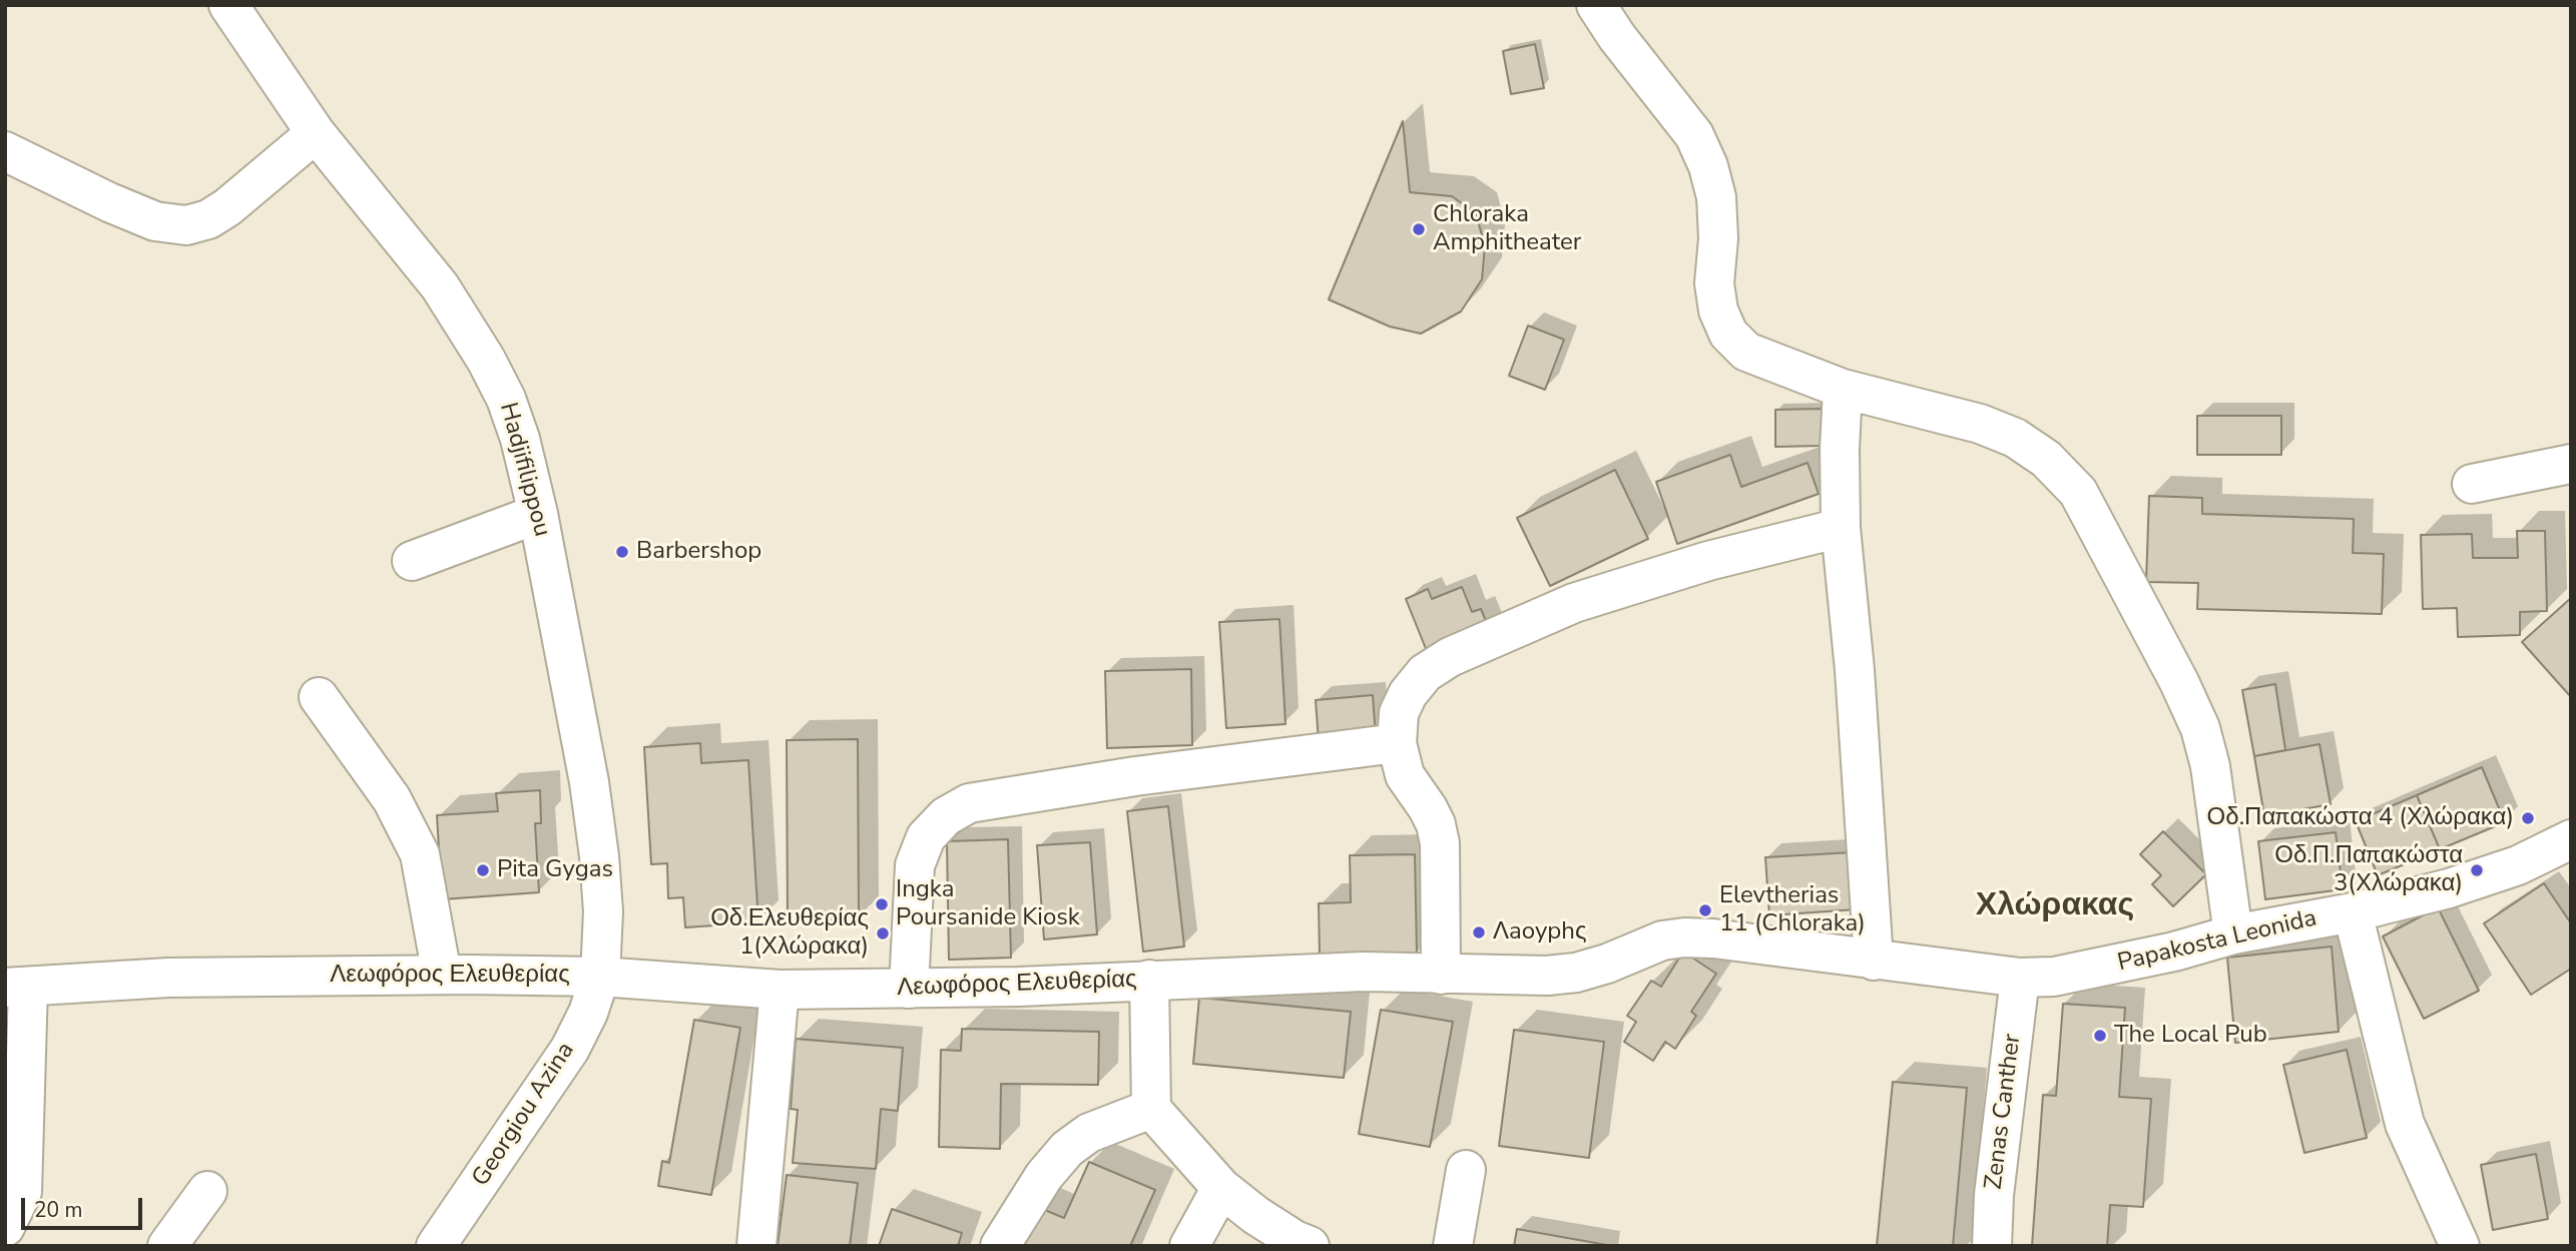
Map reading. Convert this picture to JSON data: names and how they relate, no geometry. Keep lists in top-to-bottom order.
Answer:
{
  "streets": {
    "street": [
      "Hadjifilippou",
      "Papakosta Leonida",
      "Λεωφόρος Ελευθερίας",
      "Zenas Canther",
      "Georgiou Azina"
    ]
  },
  "crossings": [
    ["Hadjifilippou", "Λεωφόρος Ελευθερίας"],
    ["Hadjifilippou", "Georgiou Azina"],
    ["Papakosta Leonida", "Λεωφόρος Ελευθερίας"],
    ["Papakosta Leonida", "Zenas Canther"],
    ["Λεωφόρος Ελευθερίας", "Zenas Canther"],
    ["Λεωφόρος Ελευθερίας", "Georgiou Azina"]
  ],
  "districts": ["Χλώρακας"],
  "places": [
    "Chloraka Amphitheater",
    "Barbershop",
    "Οδ.Παπακώστα 4 (Χλώρακα)",
    "Pita Gygas",
    "Οδ.Π.Παπακώστα 3(Χλώρακα)",
    "Ingka Poursanide Kiosk",
    "Elevtherias 11 (Chloraka)",
    "Λaoyphς",
    "Οδ.Ελευθερίας 1(Χλώρακα)",
    "The Local Pub"
  ],
  "scale_bar": "20 m"
}
